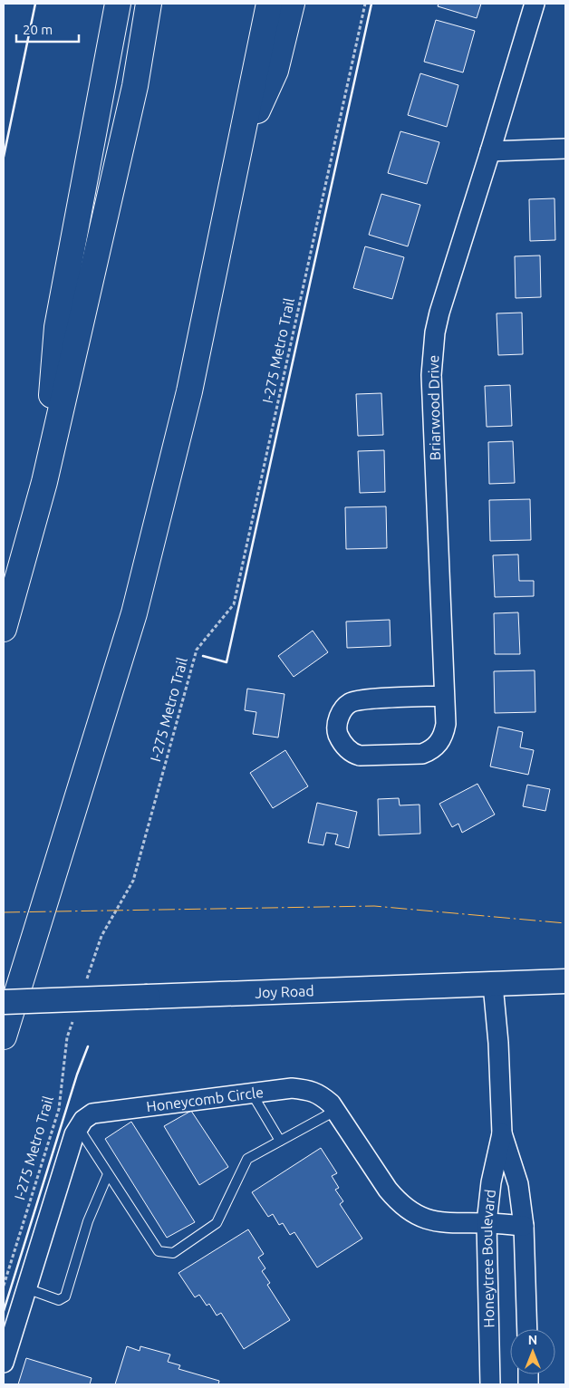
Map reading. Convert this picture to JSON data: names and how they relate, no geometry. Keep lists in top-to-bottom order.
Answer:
{
  "streets": {
    "street": [
      "Briarwood Drive",
      "Joy Road",
      "Honeycomb Circle",
      "Honeytree Boulevard"
    ],
    "path": ["I-275 Metro Trail"]
  },
  "crossings": [
    ["Joy Road", "Honeytree Boulevard"],
    ["Honeycomb Circle", "Honeytree Boulevard"]
  ],
  "scale_bar": "20 m",
  "north": "top"
}
